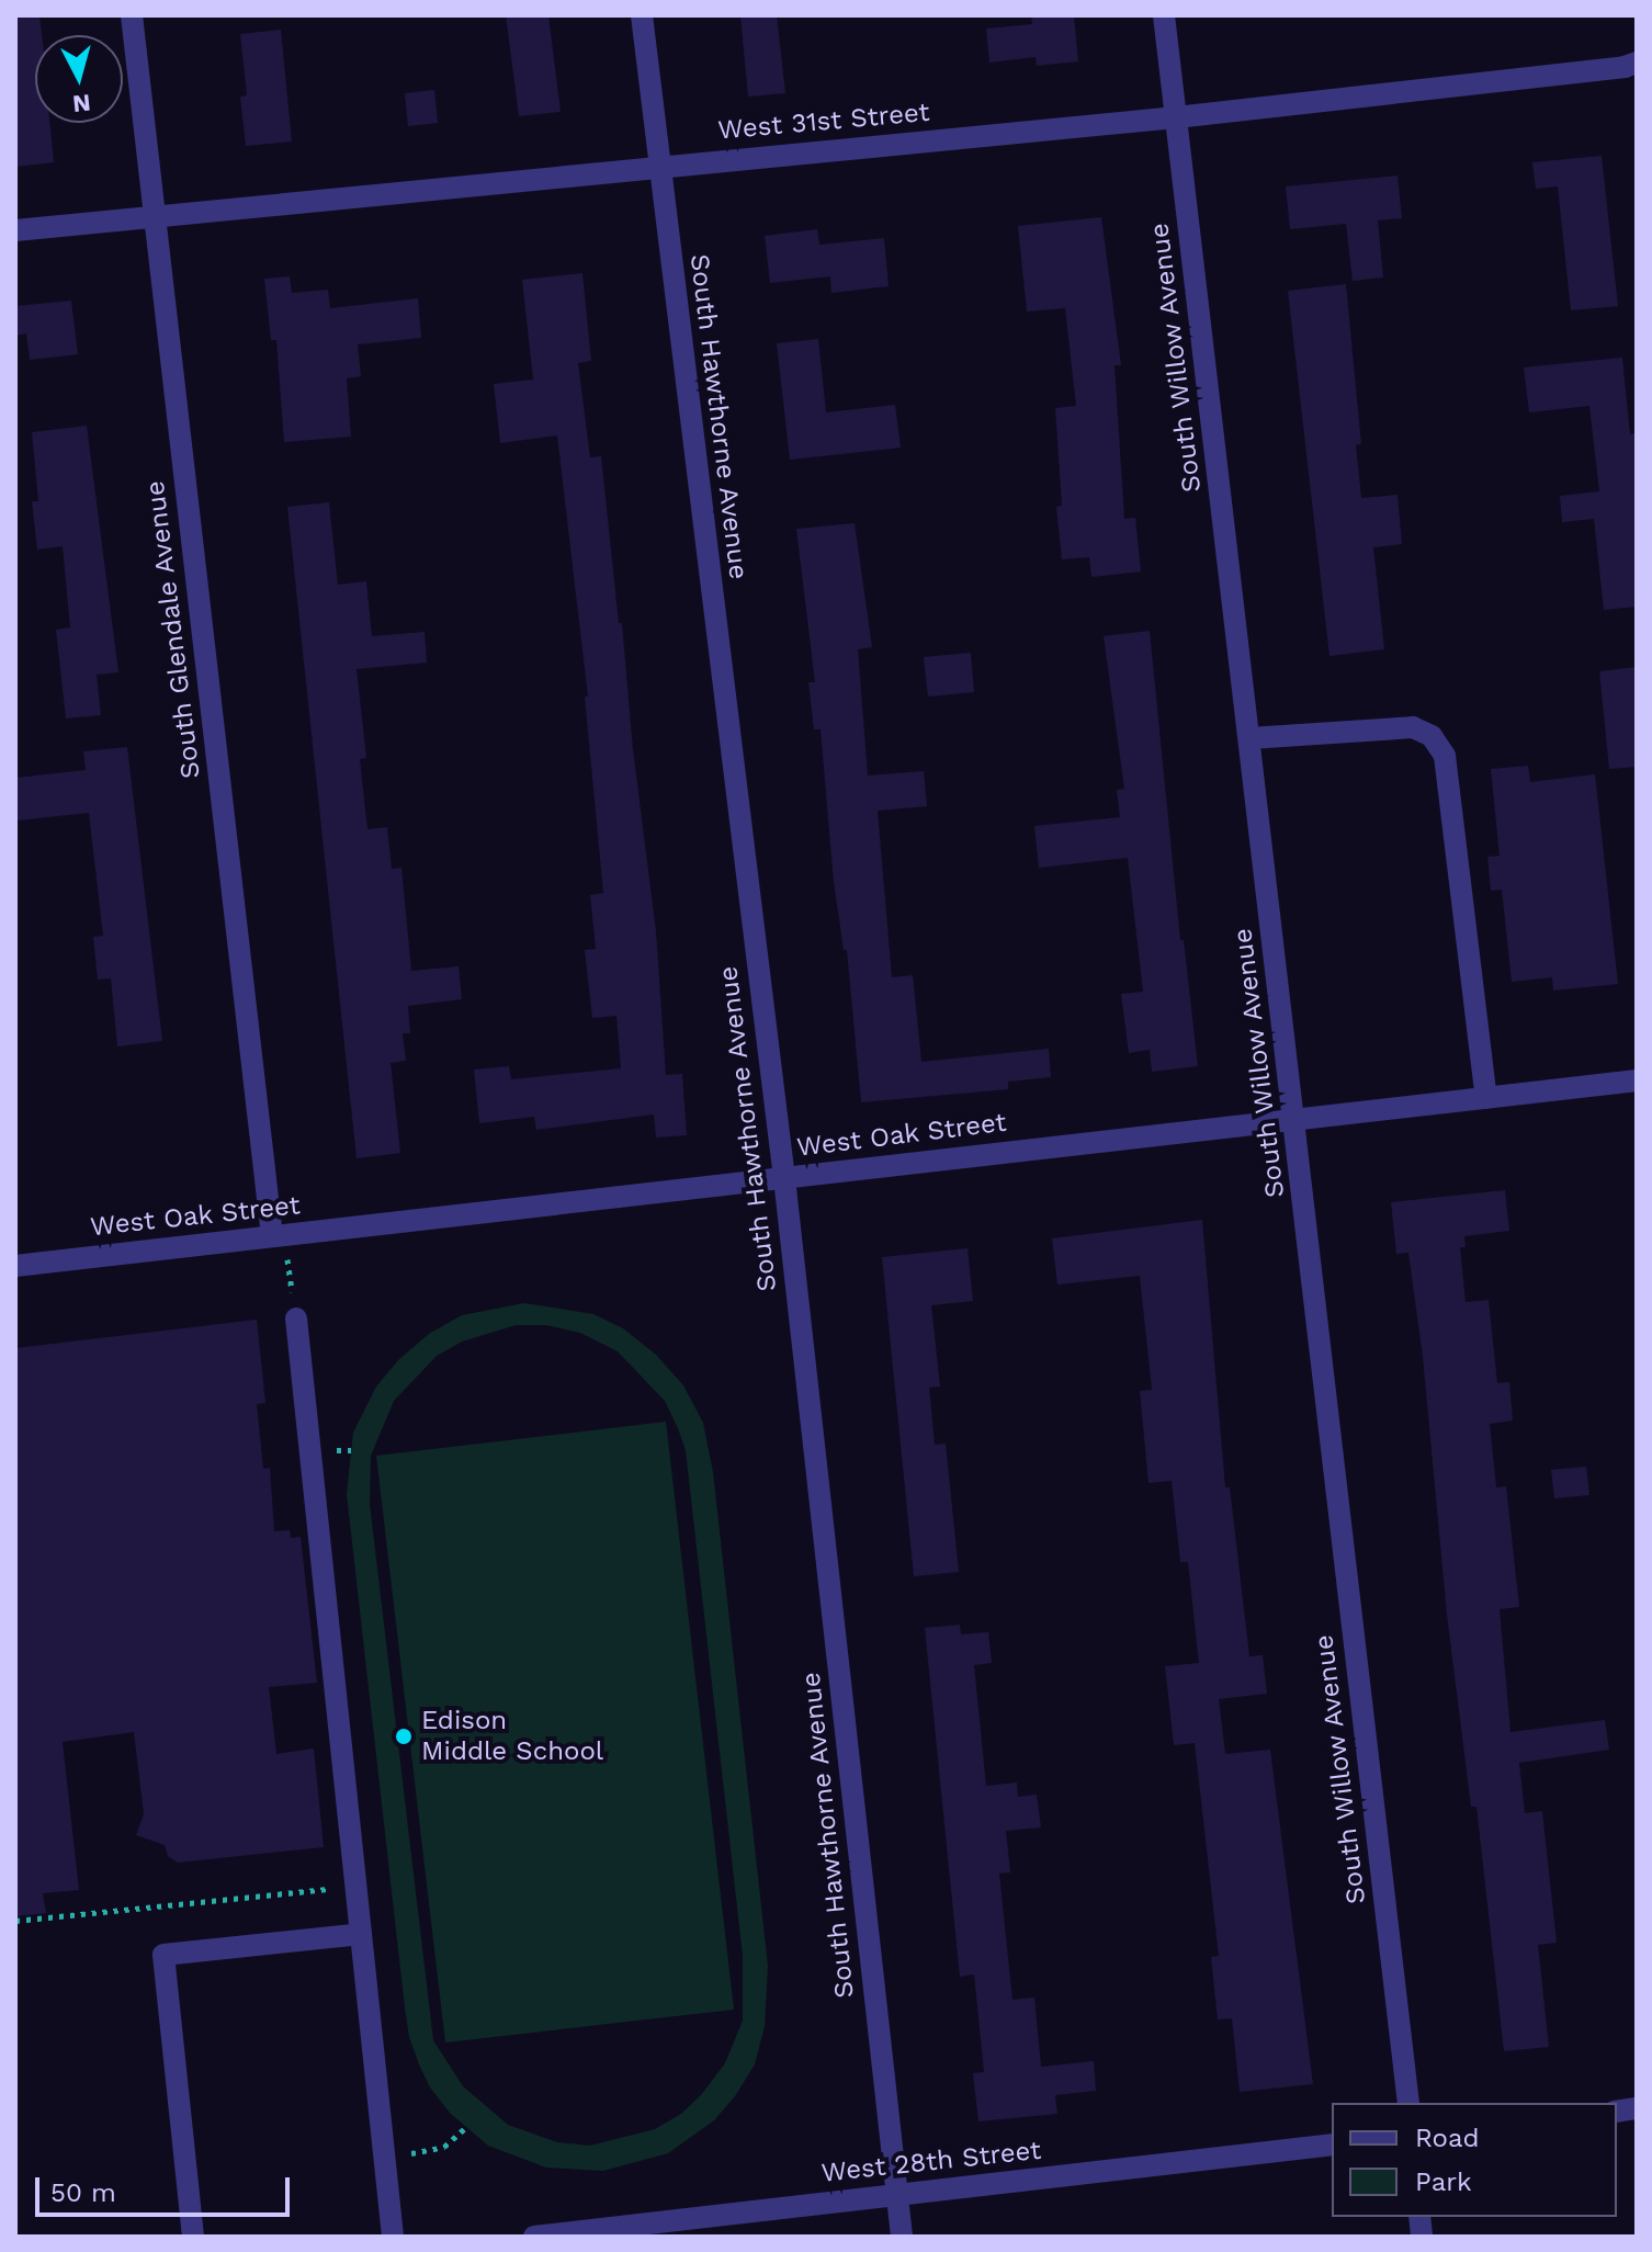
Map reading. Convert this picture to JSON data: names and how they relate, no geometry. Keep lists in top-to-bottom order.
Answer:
{
  "streets": {
    "street": [
      "West 31st Street",
      "South Willow Avenue",
      "South Hawthorne Avenue",
      "South Glendale Avenue",
      "West Oak Street",
      "West 28th Street"
    ]
  },
  "crossings": [
    ["West 31st Street", "South Willow Avenue"],
    ["West 31st Street", "South Hawthorne Avenue"],
    ["West 31st Street", "South Glendale Avenue"],
    ["South Willow Avenue", "West Oak Street"],
    ["South Hawthorne Avenue", "West Oak Street"],
    ["South Hawthorne Avenue", "West 28th Street"],
    ["South Glendale Avenue", "West Oak Street"]
  ],
  "places": ["Edison Middle School"],
  "legend": ["Road", "Park"],
  "scale_bar": "50 m",
  "north": "bottom"
}
